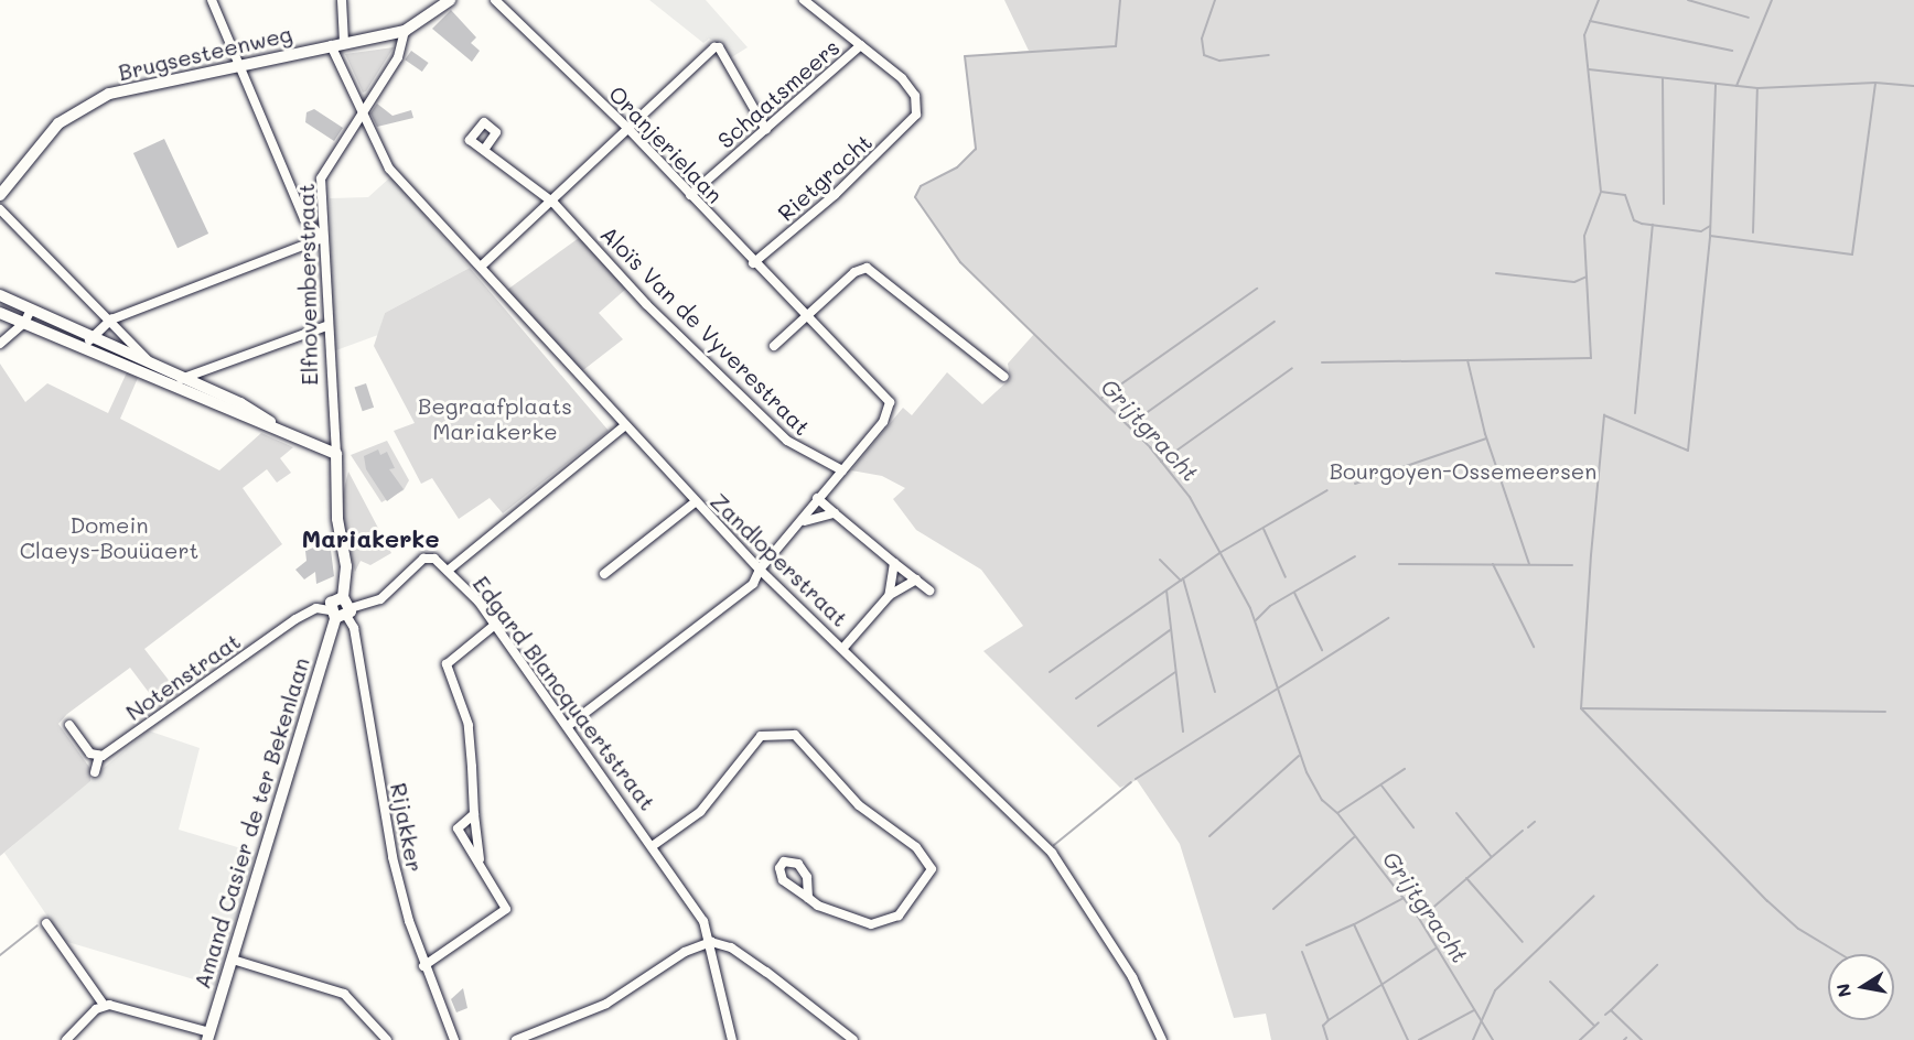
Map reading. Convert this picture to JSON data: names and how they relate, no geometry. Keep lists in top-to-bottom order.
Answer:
{
  "streets": {
    "street": [
      "Brugsesteenweg",
      "Schaatsmeers",
      "Oranjerielaan",
      "Rietgracht",
      "Elfnovemberstraat",
      "Aloïs Van de Vyverestraat",
      "Zandloperstraat",
      "Notenstraat",
      "Edgard Blancquaertstraat",
      "Amand Casier de ter Bekenlaan",
      "Rijakker"
    ]
  },
  "crossings": [
    ["Brugsesteenweg", "Elfnovemberstraat"],
    ["Brugsesteenweg", "Zandloperstraat"],
    ["Schaatsmeers", "Oranjerielaan"],
    ["Schaatsmeers", "Rietgracht"],
    ["Oranjerielaan", "Rietgracht"],
    ["Oranjerielaan", "Aloïs Van de Vyverestraat"],
    ["Elfnovemberstraat", "Zandloperstraat"],
    ["Notenstraat", "Edgard Blancquaertstraat"],
    ["Notenstraat", "Amand Casier de ter Bekenlaan"],
    ["Notenstraat", "Rijakker"],
    ["Edgard Blancquaertstraat", "Amand Casier de ter Bekenlaan"],
    ["Edgard Blancquaertstraat", "Rijakker"],
    ["Amand Casier de ter Bekenlaan", "Rijakker"]
  ],
  "districts": ["Mariakerke"],
  "water": ["Grijtgracht"],
  "parks": ["Begraafplaats Mariakerke", "Bourgoyen-Ossemeersen", "Domein Claeys-Bouüaert"],
  "north": "left"
}
